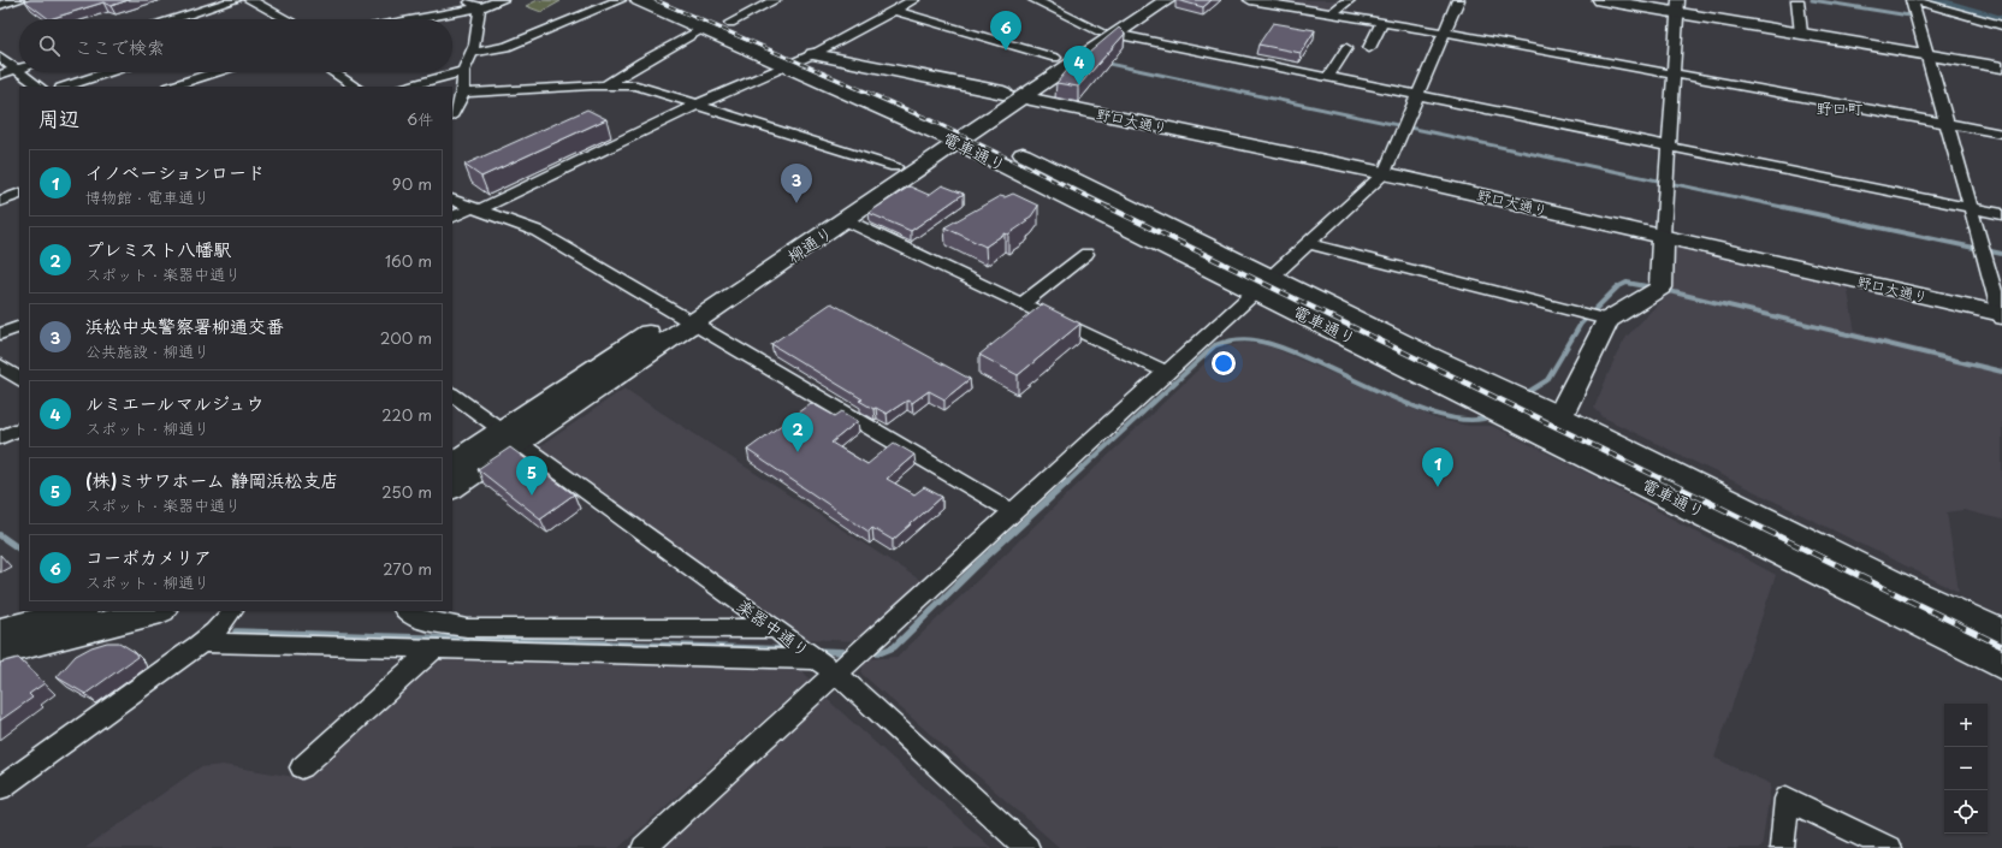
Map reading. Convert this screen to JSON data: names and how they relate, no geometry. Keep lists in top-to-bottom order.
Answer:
{
  "streets": {
    "street": [
      "野口大通り",
      "電車通り",
      "柳通り",
      "楽器中通り"
    ]
  },
  "crossings": [
    ["野口大通り", "電車通り"],
    ["野口大通り", "柳通り"],
    ["電車通り", "柳通り"],
    ["柳通り", "楽器中通り"]
  ],
  "districts": ["野口町"],
  "page": {
    "pins": [
      "6",
      "4",
      "3",
      "2",
      "1",
      "5"
    ],
    "search": "ここで検索",
    "heading": ["周辺", "6件"],
    "list": [
      {
        "mark": "1",
        "name": "イノベーションロード",
        "note": "博物館 · 電車通り",
        "value": "90 m"
      },
      {
        "mark": "2",
        "name": "プレミスト八幡駅",
        "note": "スポット · 楽器中通り",
        "value": "160 m"
      },
      {
        "mark": "3",
        "name": "浜松中央警察署柳通交番",
        "note": "公共施設 · 柳通り",
        "value": "200 m"
      },
      {
        "mark": "4",
        "name": "ルミエールマルジュウ",
        "note": "スポット · 柳通り",
        "value": "220 m"
      },
      {
        "mark": "5",
        "name": "(株)ミサワホーム 静岡浜松支店",
        "note": "スポット · 楽器中通り",
        "value": "250 m"
      },
      {
        "mark": "6",
        "name": "コーポカメリア",
        "note": "スポット · 柳通り",
        "value": "270 m"
      }
    ],
    "map_buttons": ["+", "−"]
  }
}
